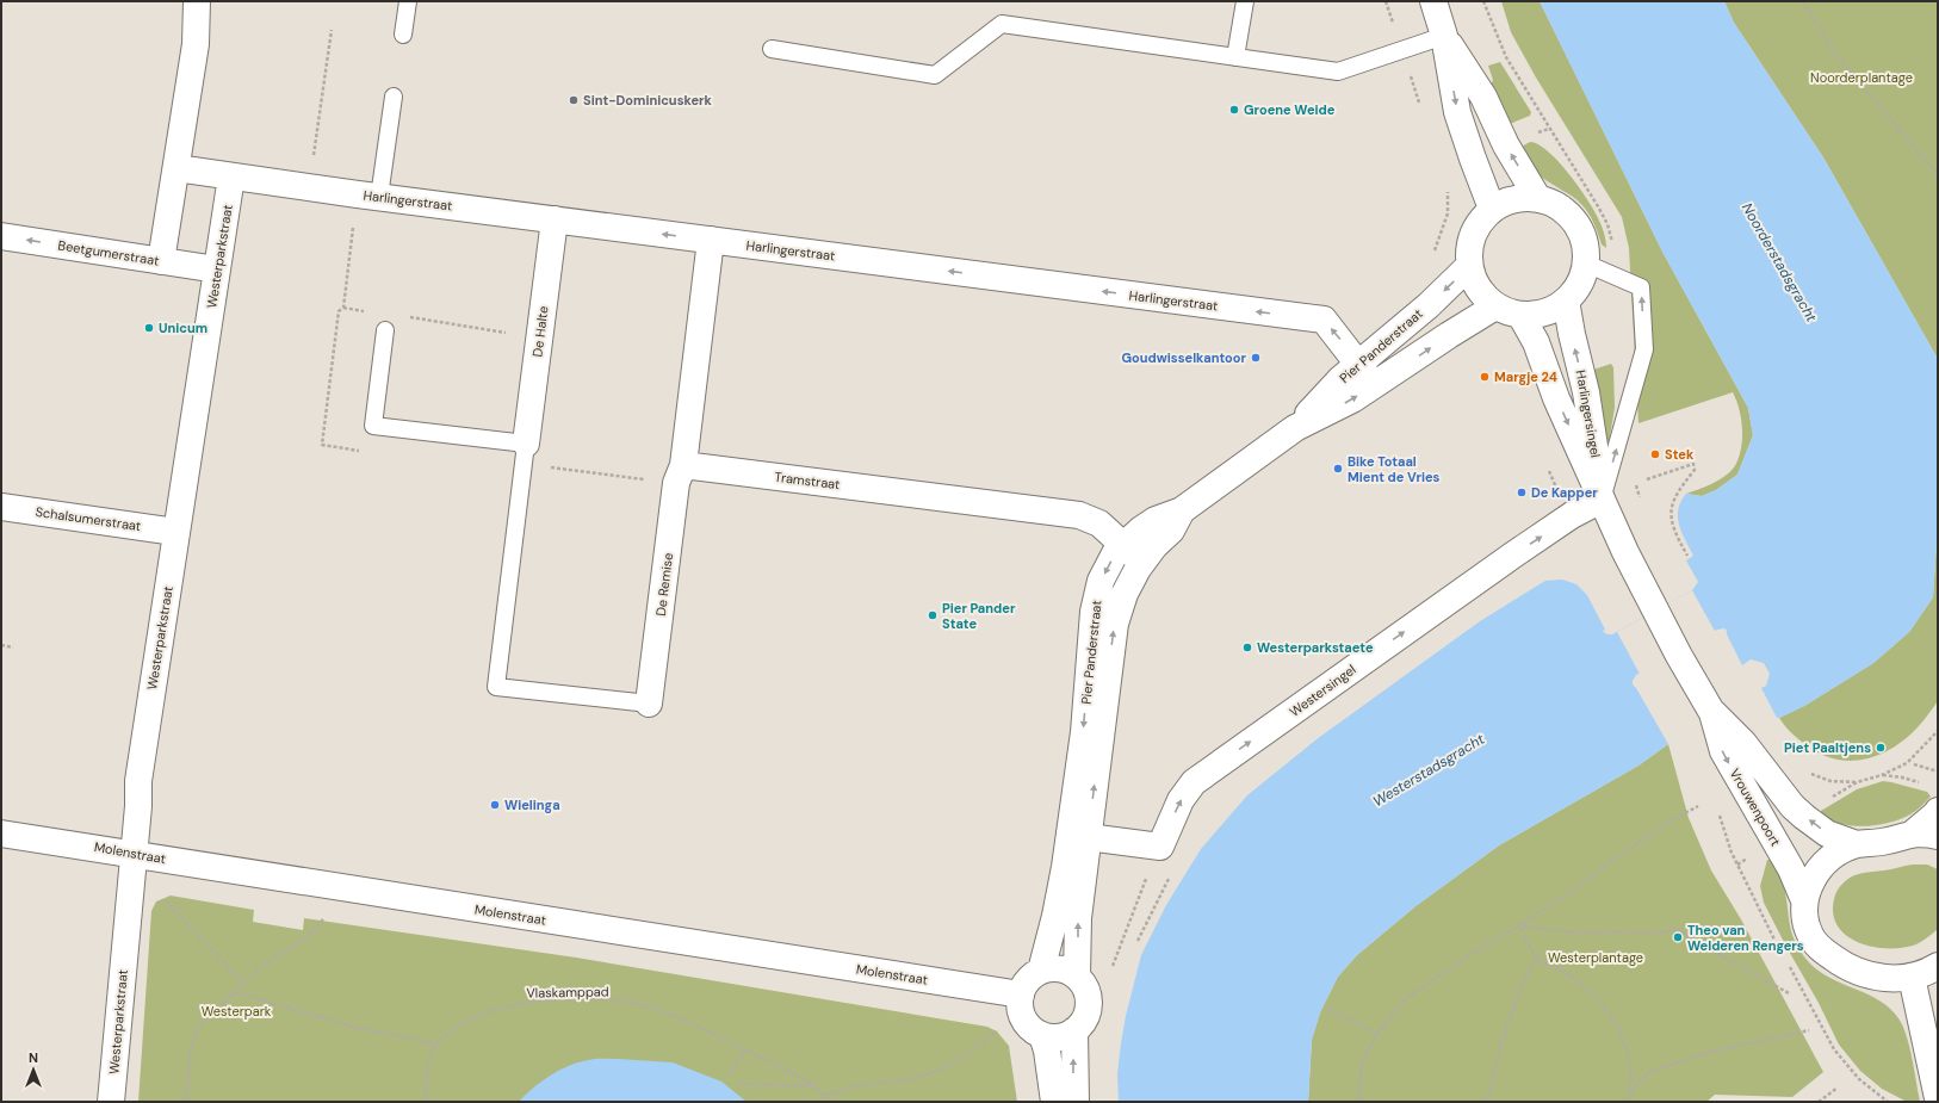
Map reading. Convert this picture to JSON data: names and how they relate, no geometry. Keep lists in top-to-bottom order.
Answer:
{
  "streets": {
    "street": [
      "Harlingerstraat",
      "Beetgumerstraat",
      "Westerparkstraat",
      "De Halte",
      "Pier Panderstraat",
      "Harlingersingel",
      "Tramstraat",
      "Schalsumerstraat",
      "De Remise",
      "Westersingel",
      "Vrouwenpoort",
      "Molenstraat"
    ],
    "path": ["Vlaskamppad"]
  },
  "crossings": [
    ["Harlingerstraat", "Westerparkstraat"],
    ["Harlingerstraat", "De Halte"],
    ["Harlingerstraat", "Pier Panderstraat"],
    ["Beetgumerstraat", "Westerparkstraat"],
    ["Westerparkstraat", "Schalsumerstraat"],
    ["Westerparkstraat", "Molenstraat"],
    ["Pier Panderstraat", "Harlingersingel"],
    ["Pier Panderstraat", "Tramstraat"],
    ["Harlingersingel", "Westersingel"],
    ["Harlingersingel", "Vrouwenpoort"],
    ["Tramstraat", "De Remise"]
  ],
  "one_way": ["Harlingerstraat", "Beetgumerstraat", "Westersingel"],
  "water": ["Noorderstadsgracht", "Westerstadsgracht"],
  "parks": ["Noorderplantage", "Westerplantage", "Westerpark"],
  "places": [
    "Sint-Dominicuskerk",
    "Groene Weide",
    "Unicum",
    "Goudwisselkantoor",
    "Margje 24",
    "Stek",
    "Bike Totaal Mient de Vries",
    "De Kapper",
    "Pier Pander State",
    "Westerparkstaete",
    "Piet Paaltjens",
    "Wielinga",
    "Theo van Welderen Rengers"
  ],
  "north": "top"
}
